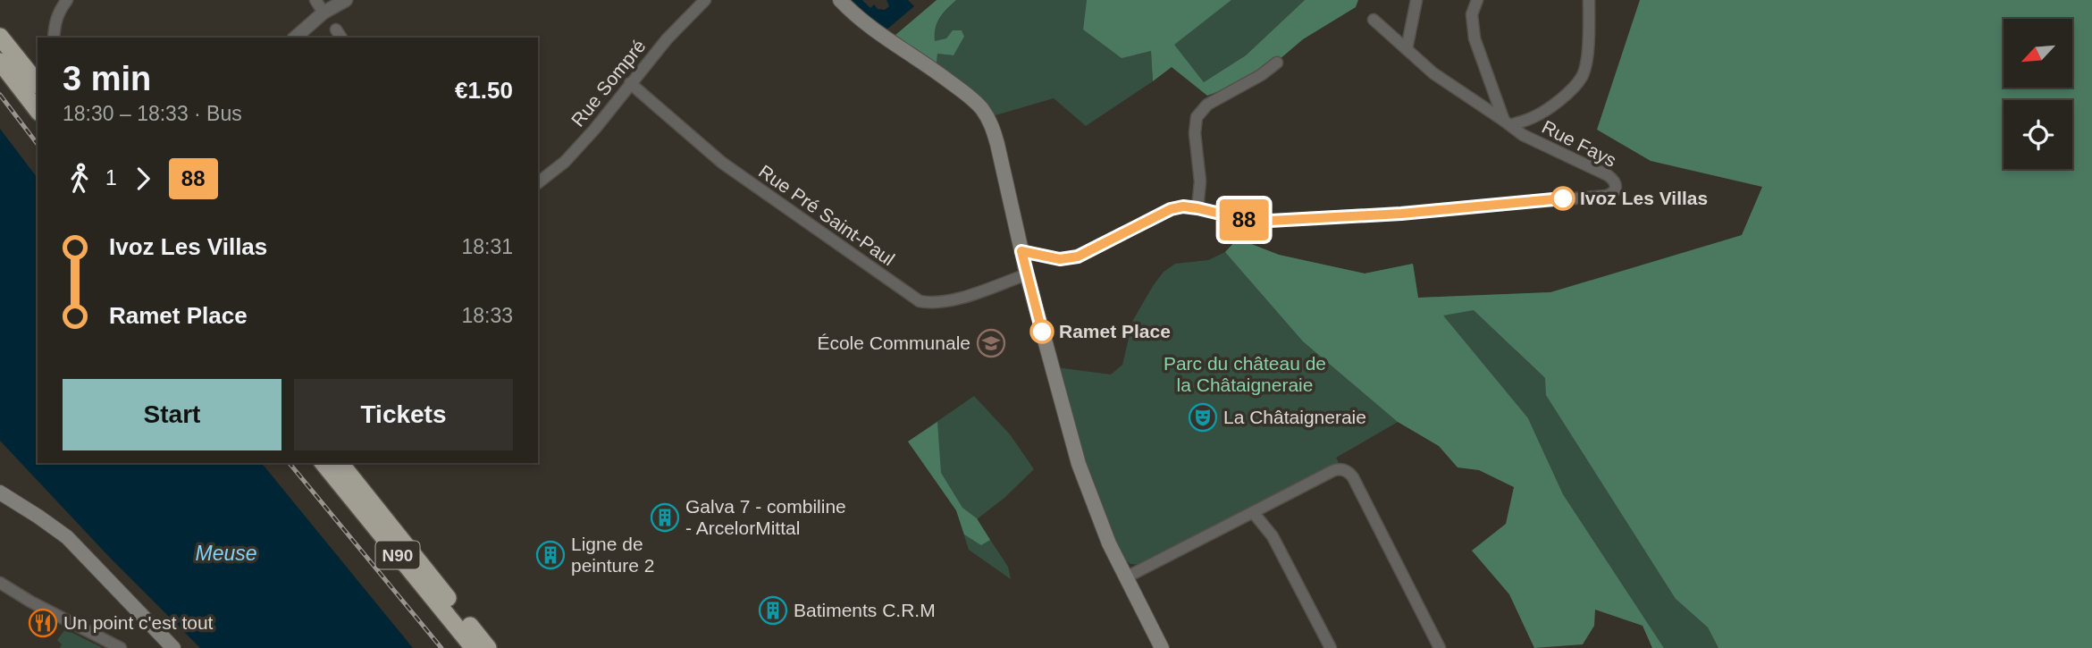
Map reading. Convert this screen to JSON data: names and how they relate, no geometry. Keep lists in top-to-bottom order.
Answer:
{
  "streets": {
    "highway": ["N90"],
    "street": ["Rue Sompré", "Rue Fays", "Rue Pré Saint-Paul"]
  },
  "crossings": [
    ["Rue Sompré", "Rue Pré Saint-Paul"]
  ],
  "water": ["Meuse"],
  "parks": ["Parc du château de la Châtaigneraie"],
  "places": {
    "other": ["Ivoz Les Villas", "Ramet Place"],
    "school or university": ["École Communale"],
    "theatre": ["La Châtaigneraie"],
    "building": ["Galva 7 - combiline - ArcelorMittal", "Ligne de peinture 2", "Batiments C.R.M"],
    "restaurant": ["Un point c'est tout"]
  },
  "lines": ["bus line 88"],
  "north": "bottom left",
  "page": {
    "on_map": "88",
    "heading": ["3 min", "18:30 – 18:33 · Bus", "€1.50"],
    "legs": ["1", "88"],
    "list": [
      {
        "name": "Ivoz Les Villas",
        "value": "18:31"
      },
      {
        "name": "Ramet Place",
        "value": "18:33"
      }
    ],
    "buttons": ["Start", "Tickets"]
  }
}
